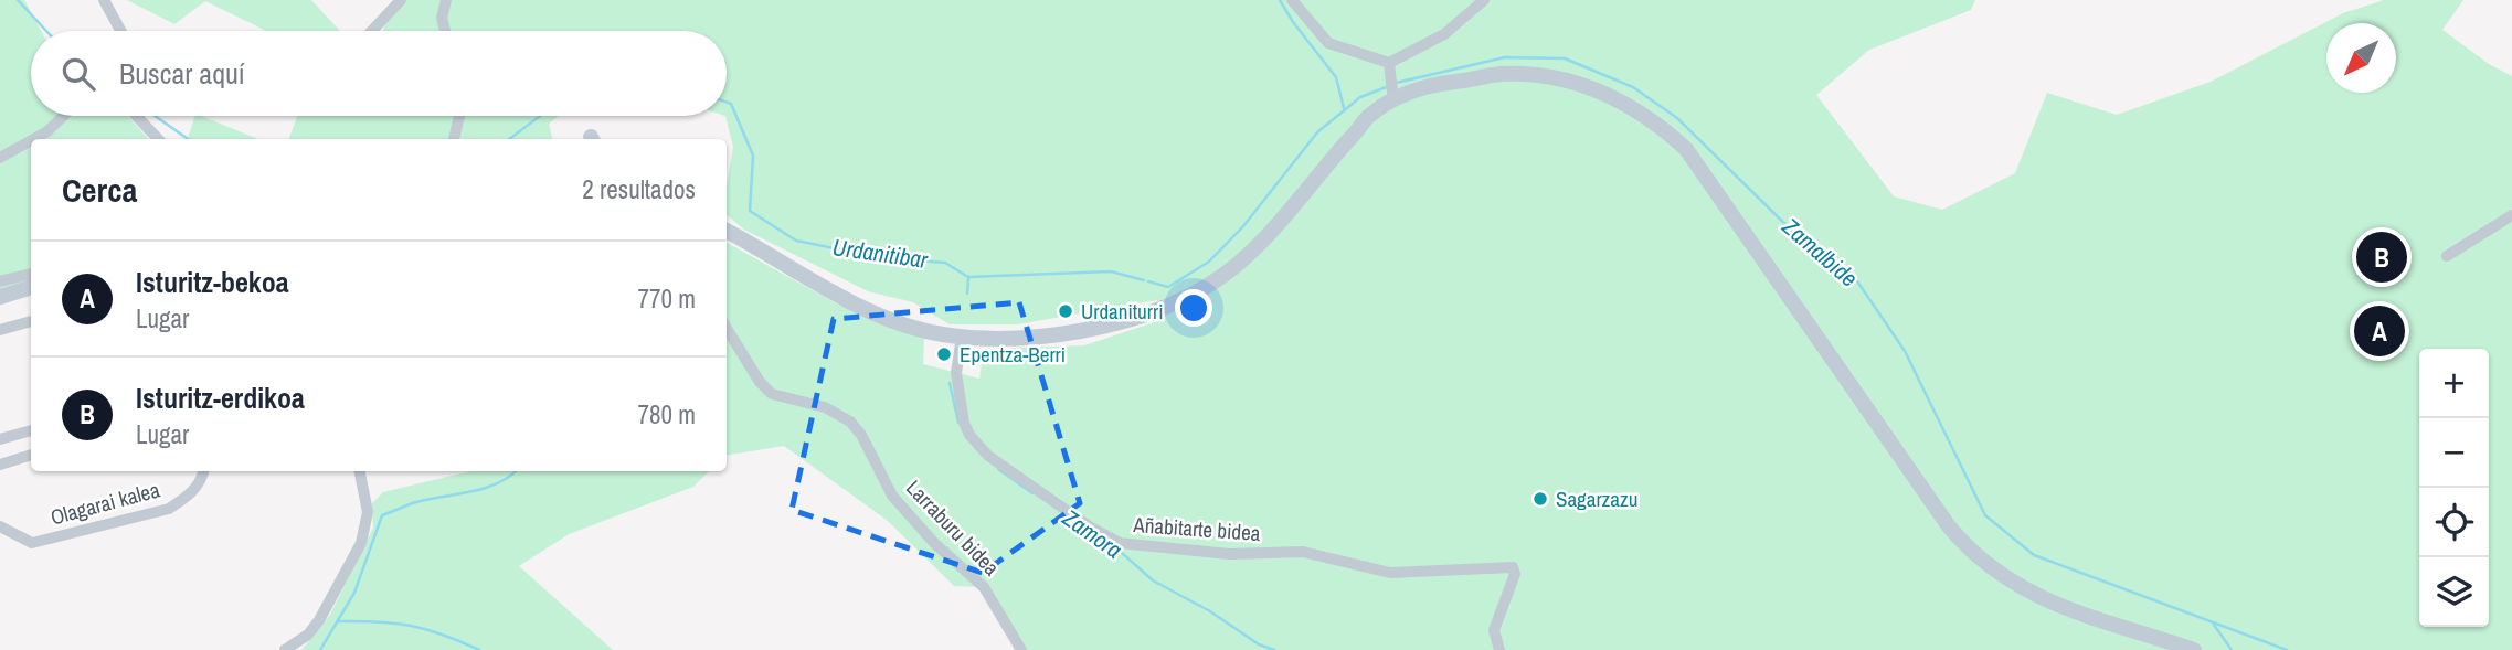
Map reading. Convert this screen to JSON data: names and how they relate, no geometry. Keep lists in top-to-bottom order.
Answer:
{
  "streets": {
    "street": ["Olagarai kalea", "Larraburu bidea", "Añabitarte bidea"]
  },
  "water": ["Zamalbide", "Urdanitibar", "Zamora"],
  "places": ["Urdaniturri", "Epentza-Berri", "Sagarzazu"],
  "north": "bottom left",
  "page": {
    "search": "Buscar aquí",
    "heading": ["Cerca", "2 resultados"],
    "pins": ["B", "A"],
    "list": [
      {
        "mark": "A",
        "name": "Isturitz-bekoa",
        "note": "Lugar",
        "value": "770 m"
      },
      {
        "mark": "B",
        "name": "Isturitz-erdikoa",
        "note": "Lugar",
        "value": "780 m"
      }
    ],
    "map_buttons": ["+", "−"]
  }
}
